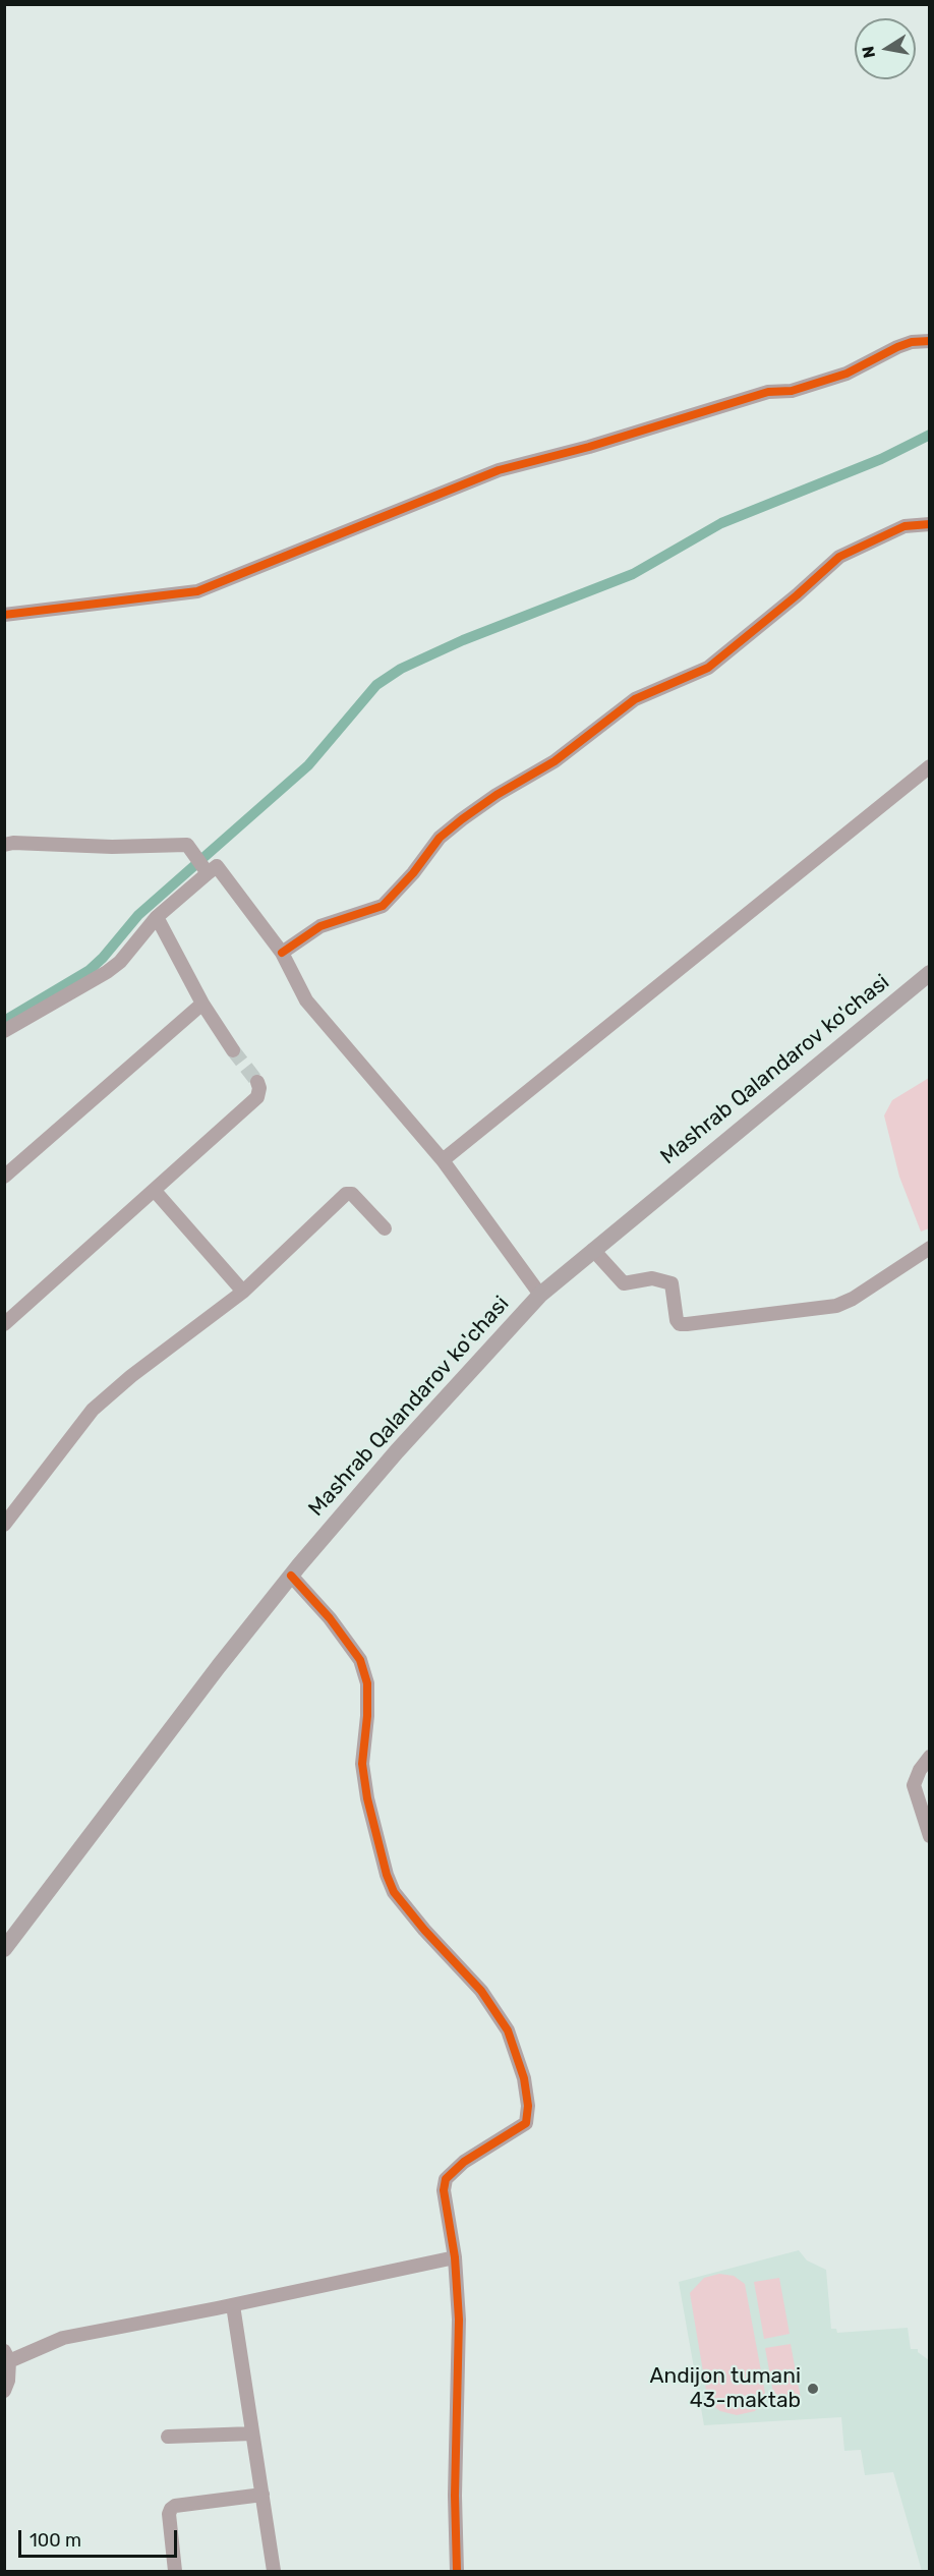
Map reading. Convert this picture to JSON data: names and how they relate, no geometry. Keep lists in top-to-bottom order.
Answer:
{
  "streets": {
    "main road": ["Mashrab Qalandarov ko'chasi"]
  },
  "places": ["Andijon tumani 43-maktab"],
  "scale_bar": "100 m",
  "north": "left"
}
